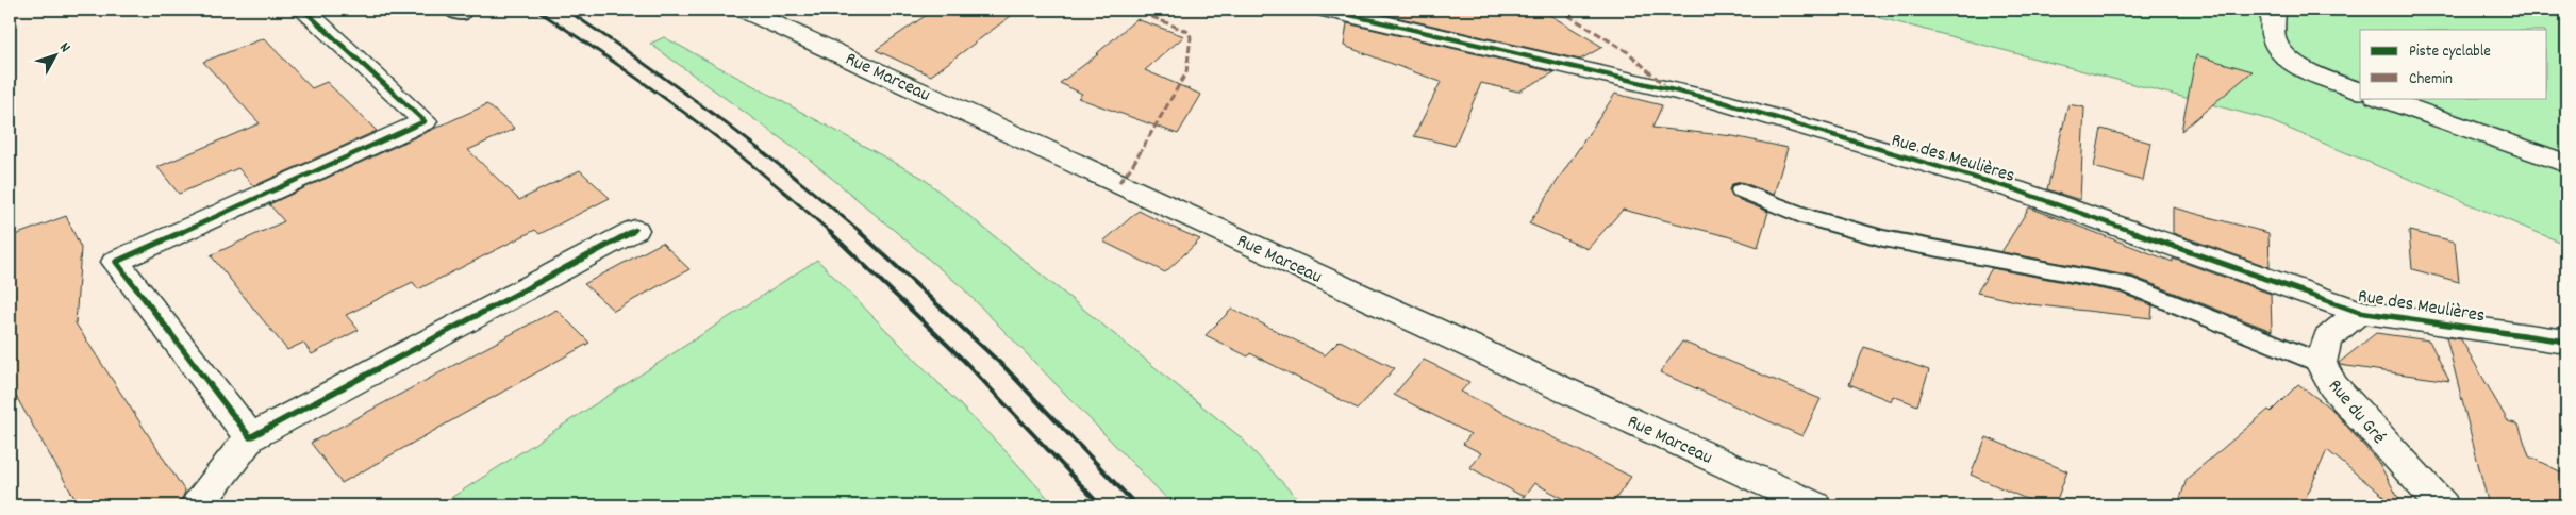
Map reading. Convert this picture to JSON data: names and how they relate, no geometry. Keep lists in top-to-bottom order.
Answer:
{
  "streets": {
    "street": ["Rue Marceau", "Rue des Meulières", "Rue du Gré"]
  },
  "crossings": [
    ["Rue des Meulières", "Rue du Gré"]
  ],
  "legend": ["Piste cyclable", "Chemin"],
  "north": "top right"
}
